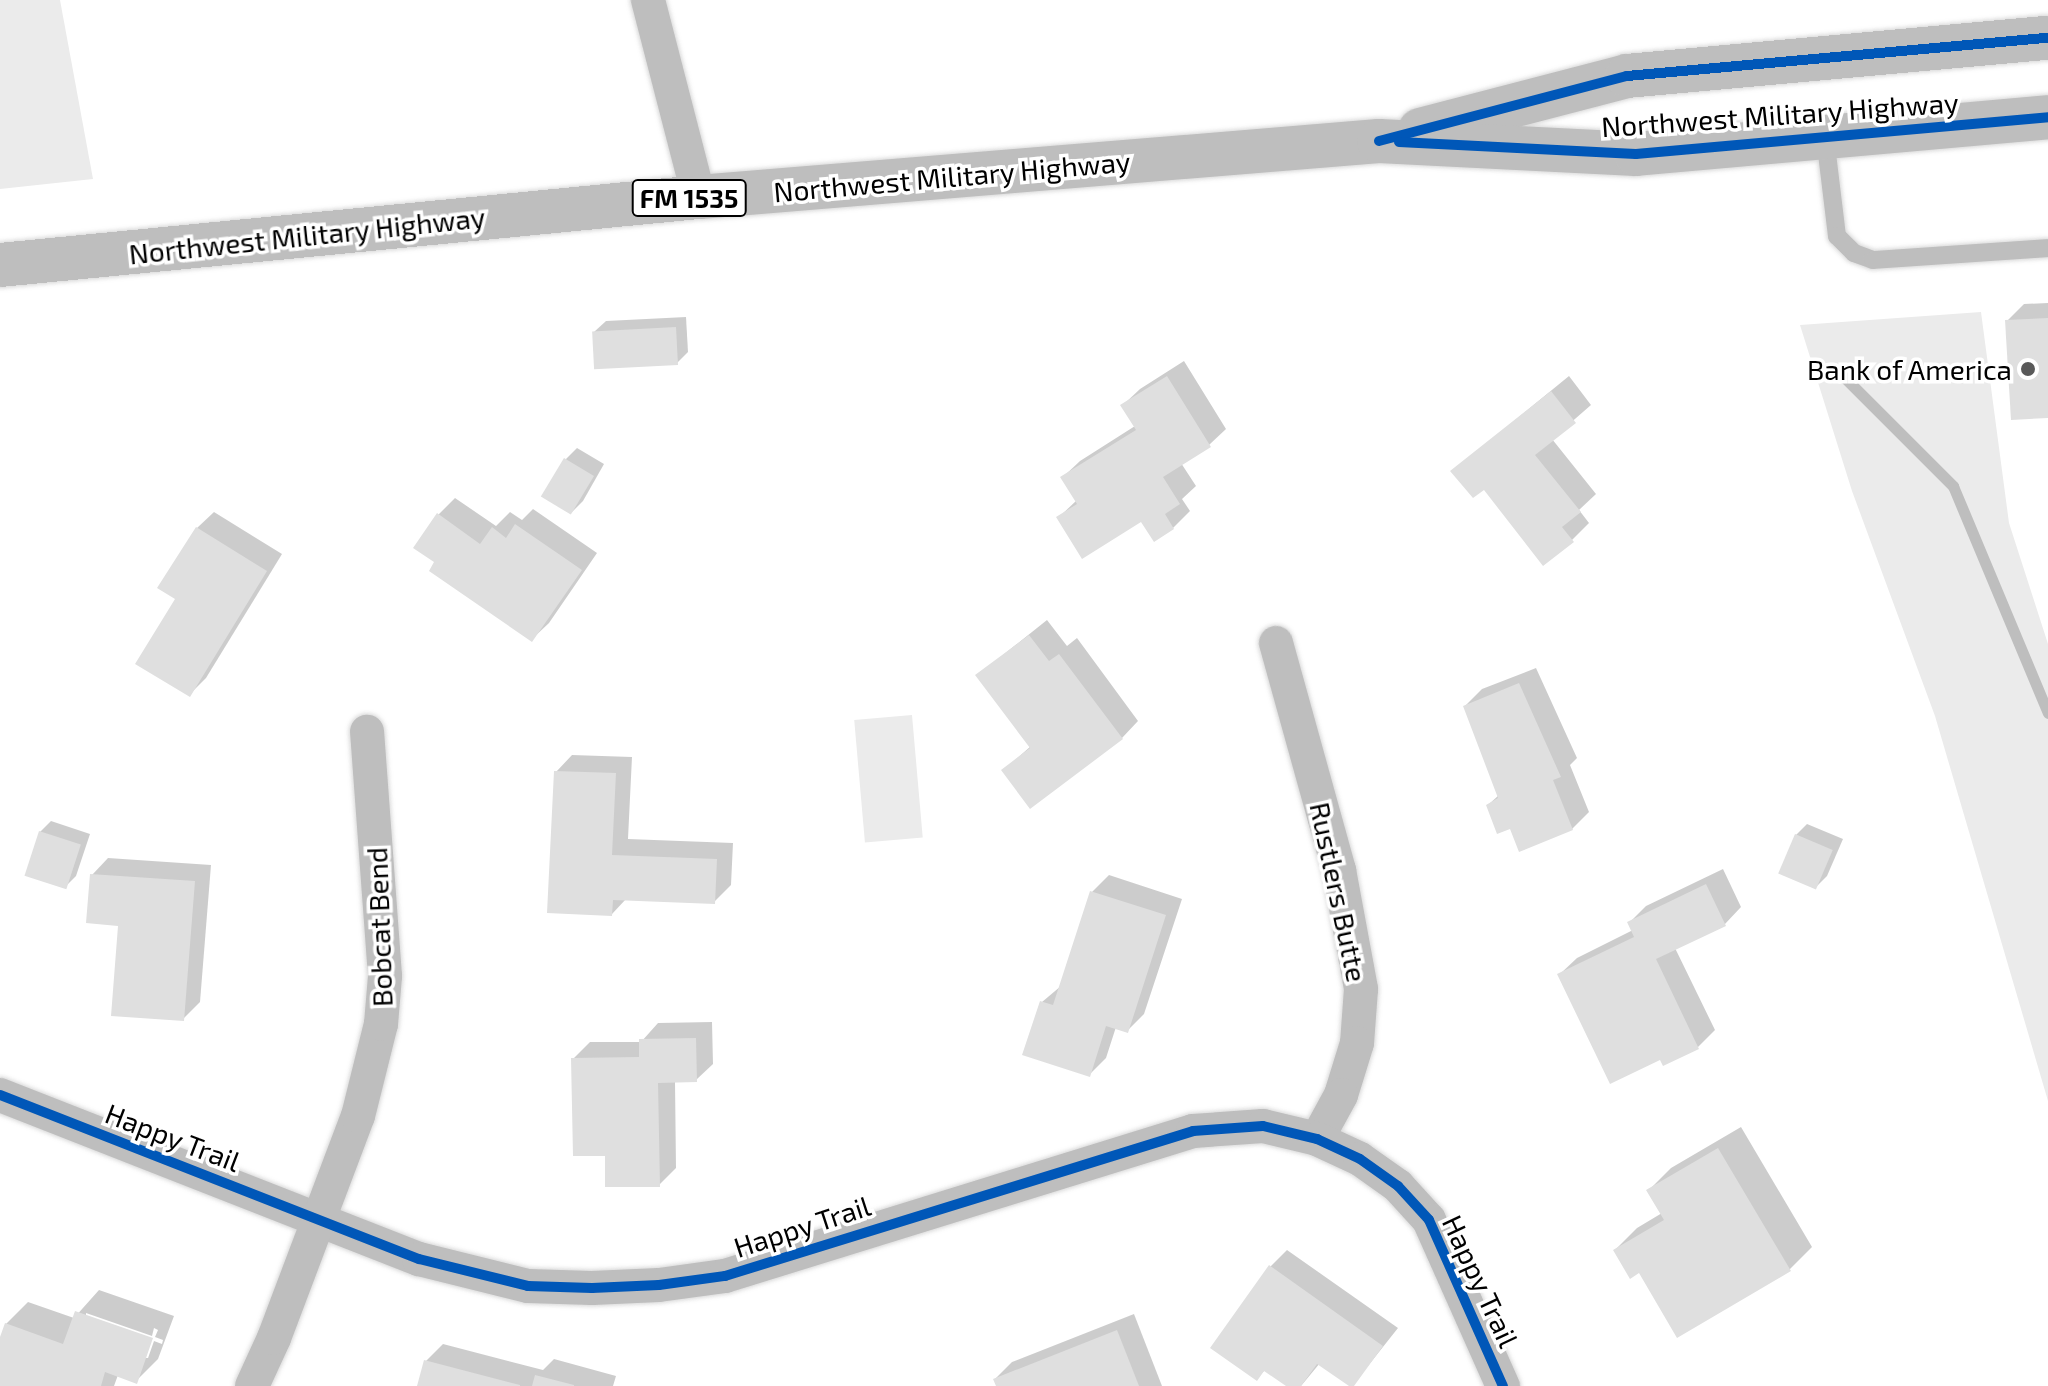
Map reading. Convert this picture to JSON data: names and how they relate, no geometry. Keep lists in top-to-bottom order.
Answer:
{
  "streets": {
    "main road": ["Northwest Military Highway", "FM 1535"],
    "street": ["Rustlers Butte", "Bobcat Bend", "Happy Trail"]
  },
  "crossings": [
    ["Rustlers Butte", "Happy Trail"],
    ["Bobcat Bend", "Happy Trail"]
  ],
  "places": ["Bank of America"]
}
